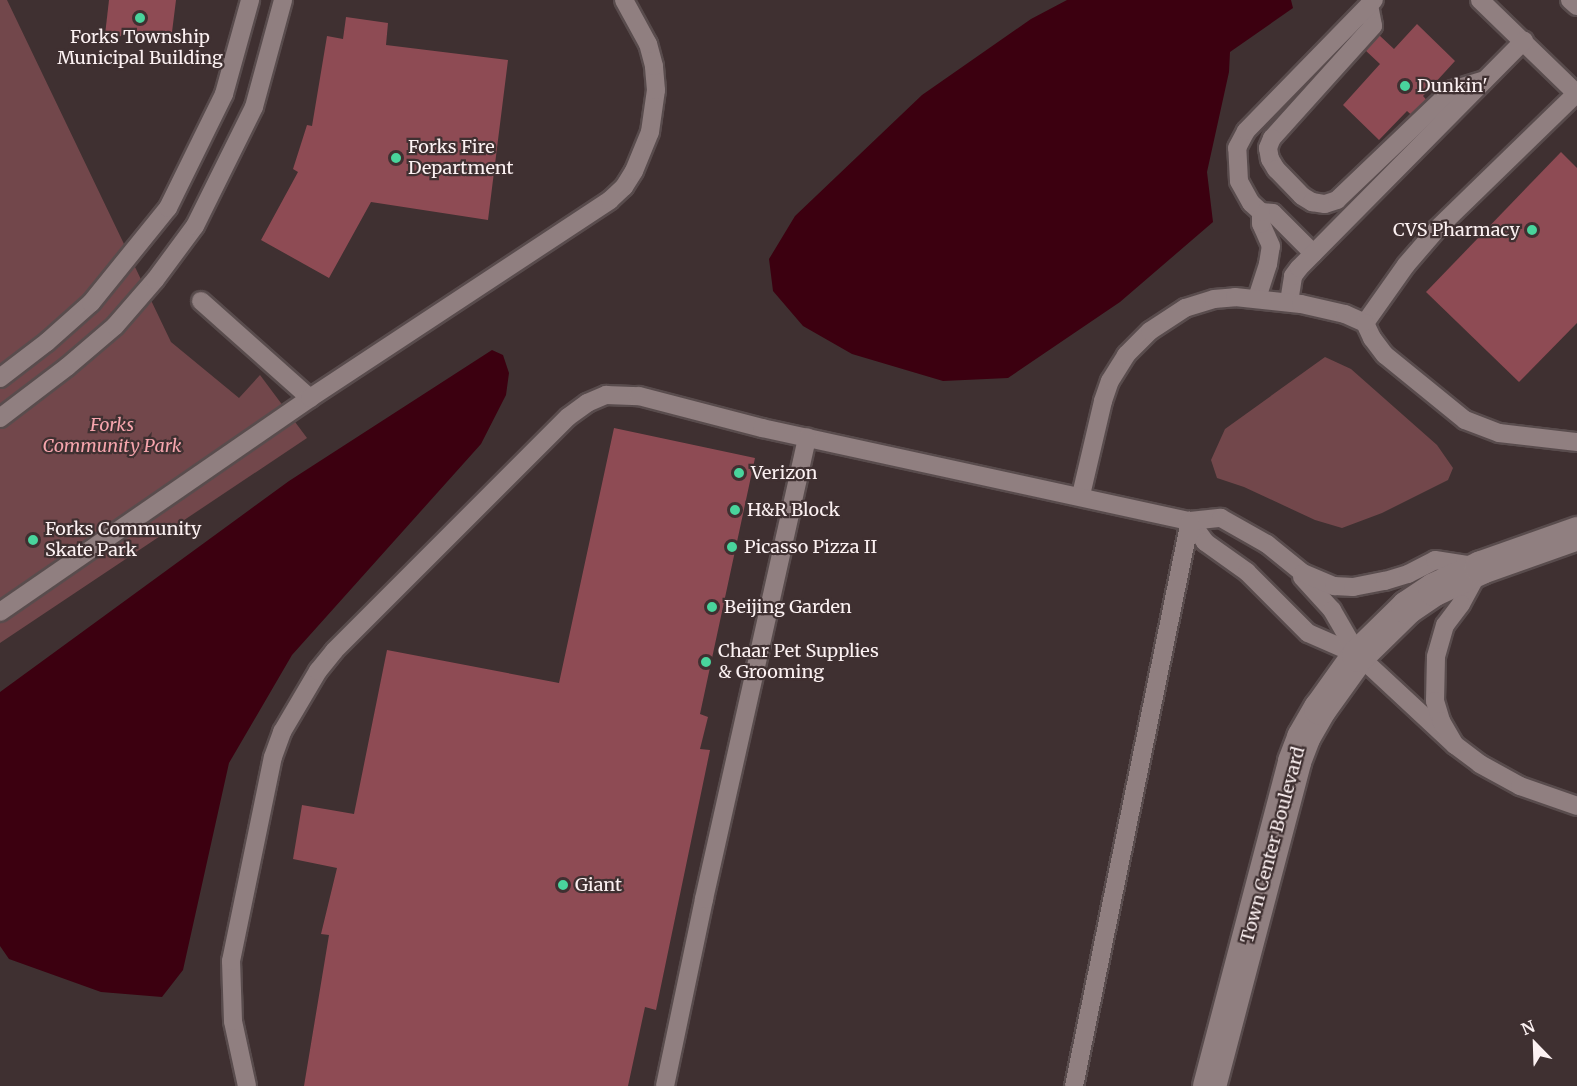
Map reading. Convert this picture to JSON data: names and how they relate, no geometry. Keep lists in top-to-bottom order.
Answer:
{
  "streets": {
    "street": ["Town Center Boulevard"]
  },
  "parks": ["Forks Community Park"],
  "places": [
    "Forks Township Municipal Building",
    "Dunkin'",
    "Forks Fire Department",
    "CVS Pharmacy",
    "Verizon",
    "H&R Block",
    "Forks Community Skate Park",
    "Picasso Pizza II",
    "Beijing Garden",
    "Chaar Pet Supplies & Grooming",
    "Giant"
  ],
  "north": "top left"
}
